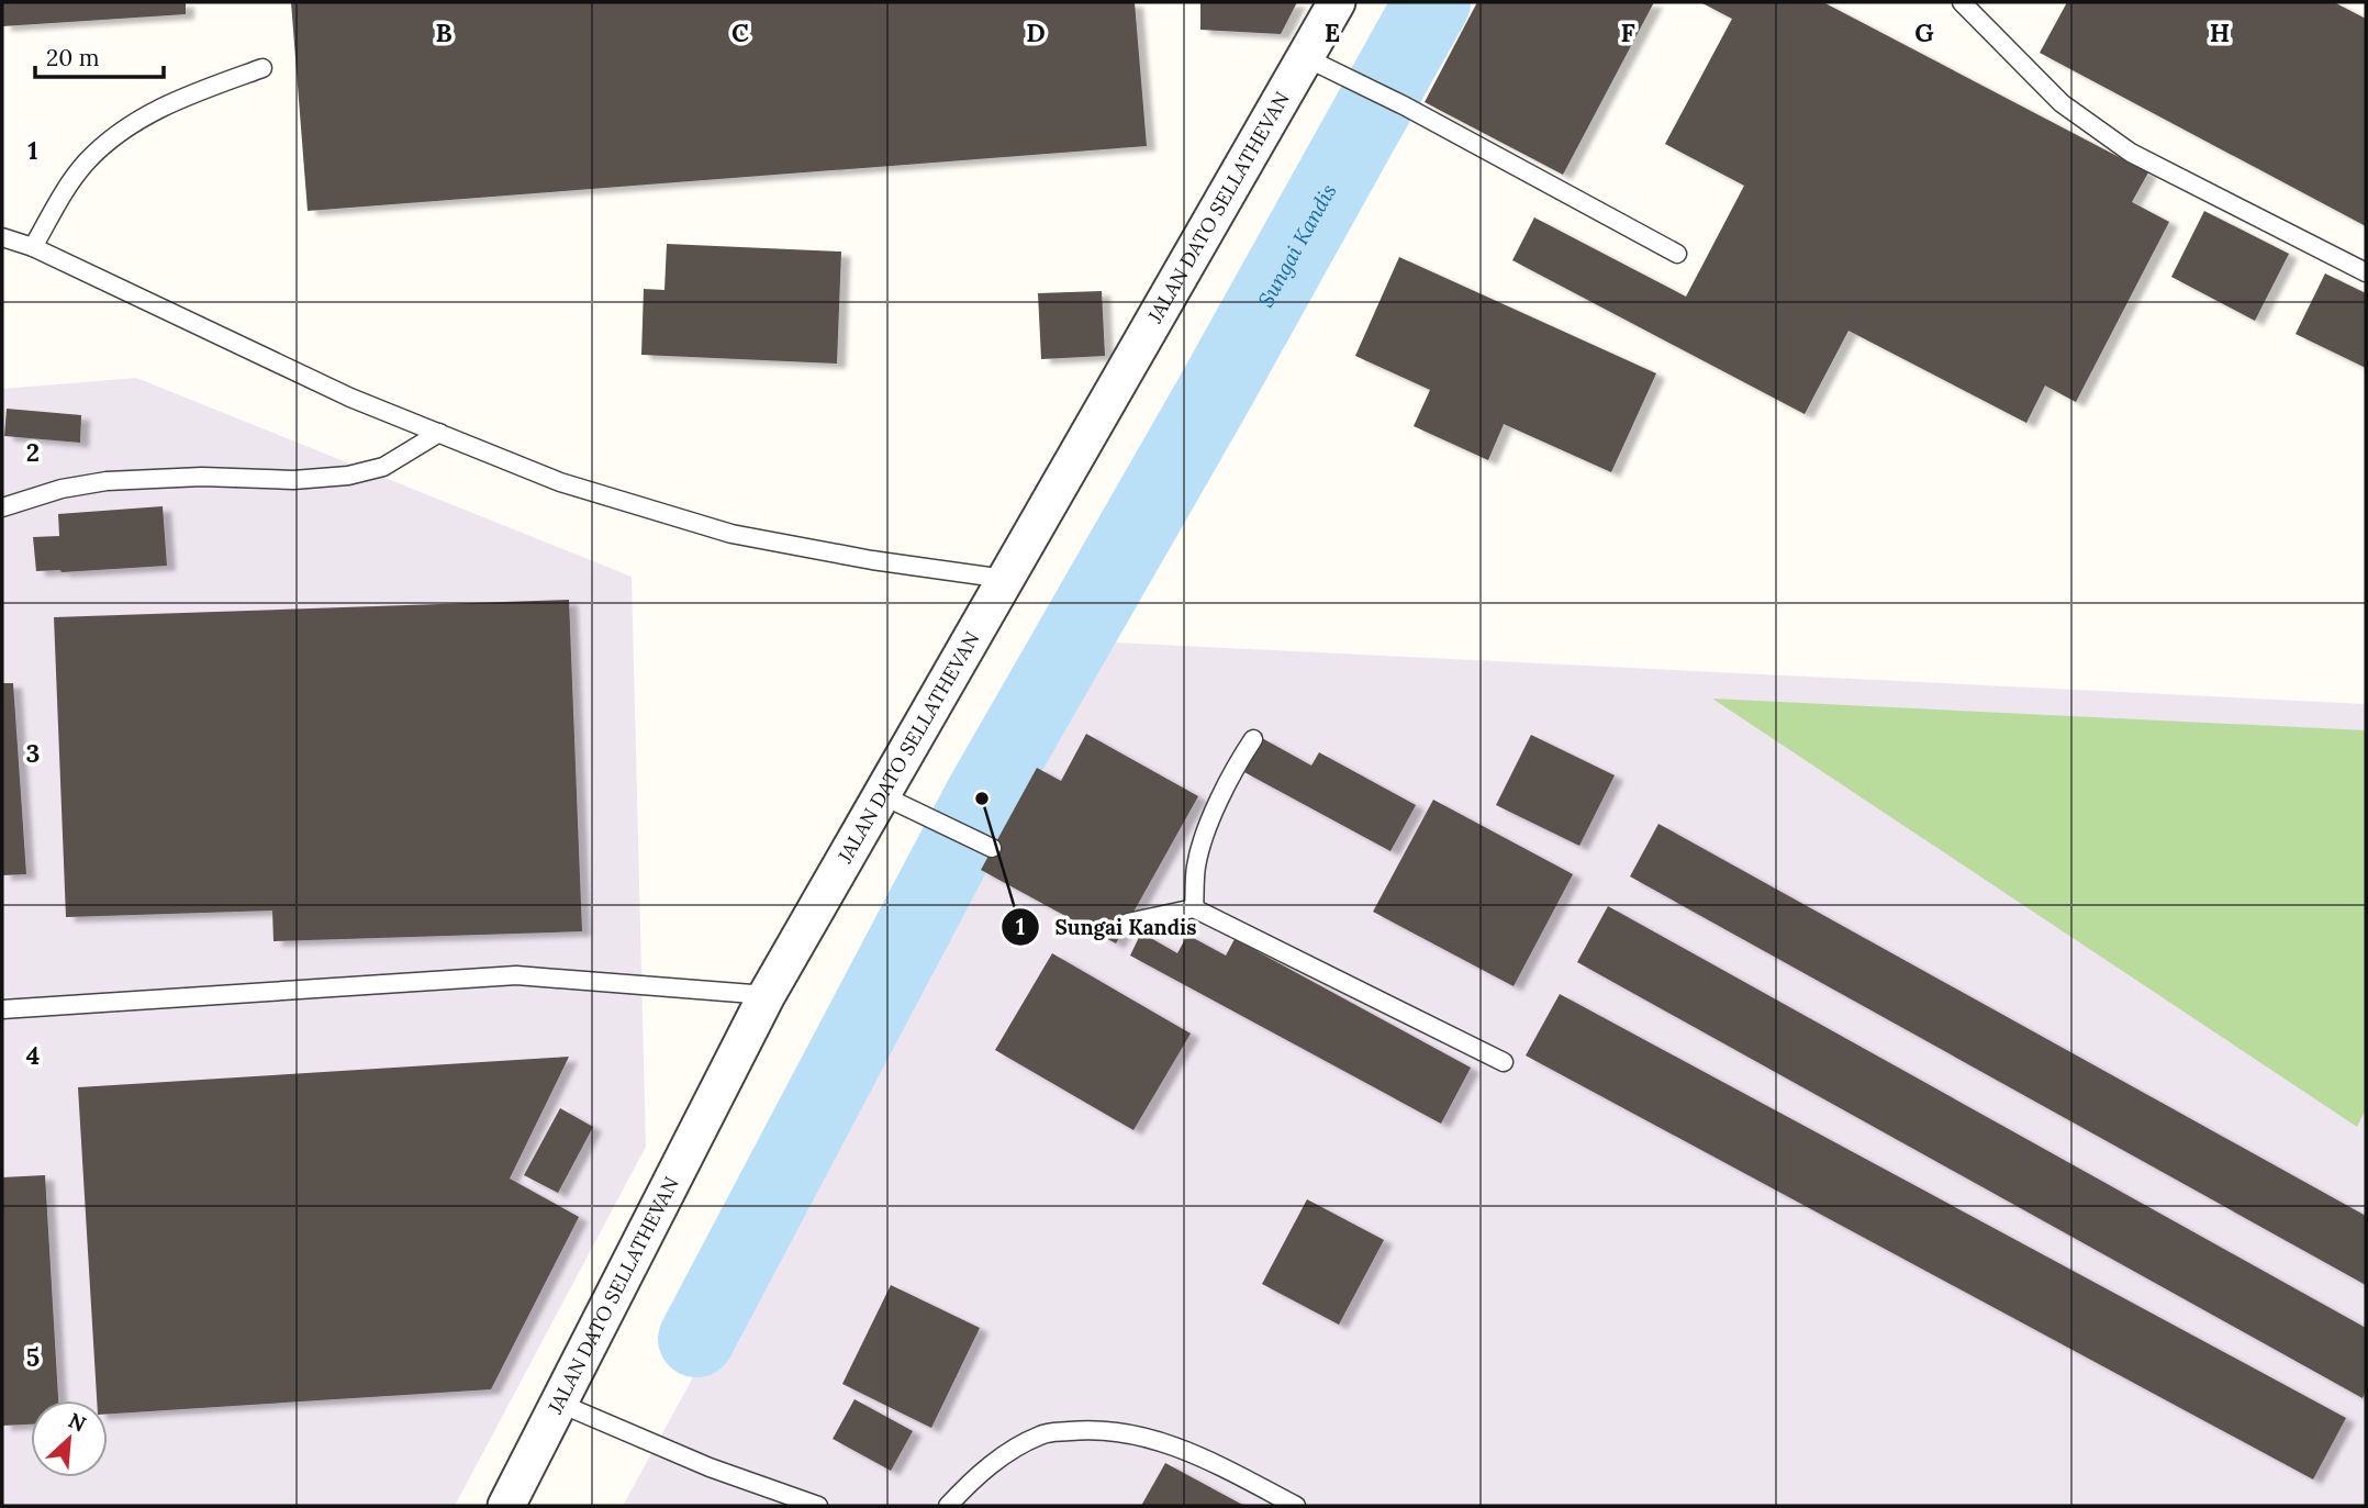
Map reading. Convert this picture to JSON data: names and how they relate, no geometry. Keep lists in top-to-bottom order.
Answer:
{
  "streets": {
    "street": ["JALAN DATO SELLATHEVAN"]
  },
  "water": ["Sungai Kandis"],
  "places": ["Sungai Kandis"],
  "scale_bar": "20 m",
  "north": "top right",
  "grid": {
    "columns": [
      "B",
      "C",
      "D",
      "E",
      "F",
      "G",
      "H"
    ],
    "rows": [
      "1",
      "2",
      "3",
      "4",
      "5"
    ]
  }
}
